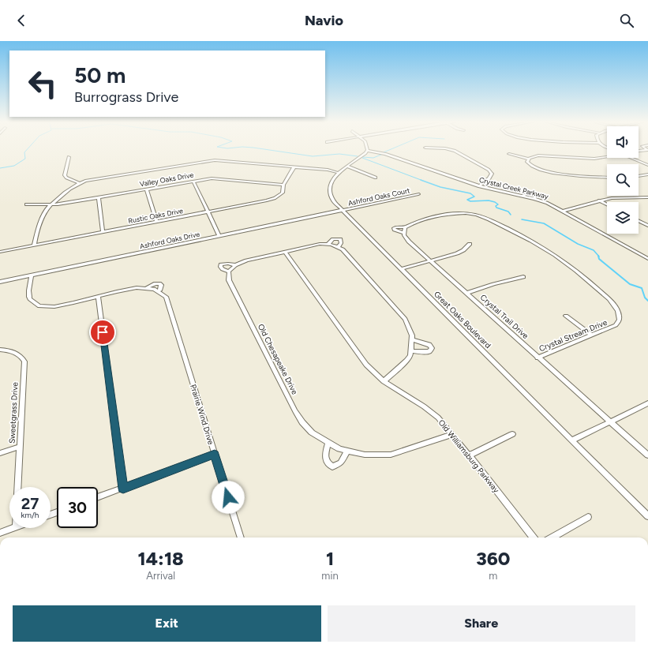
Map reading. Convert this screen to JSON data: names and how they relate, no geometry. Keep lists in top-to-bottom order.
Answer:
{
  "streets": {
    "street": [
      "Valley Oaks Drive",
      "Crystal Creek Parkway",
      "Ashford Oaks Court",
      "Rustic Oaks Drive",
      "Ashford Oaks Drive",
      "Crystal Trail Drive",
      "Great Oaks Boulevard",
      "Crystal Stream Drive",
      "Old Chesapeake Drive",
      "Sweetgrass Drive",
      "Prairie Wind Drive",
      "Old Williamsburg Parkway"
    ]
  },
  "crossings": [
    ["Valley Oaks Drive", "Rustic Oaks Drive"],
    ["Crystal Creek Parkway", "Great Oaks Boulevard"],
    ["Ashford Oaks Court", "Ashford Oaks Drive"],
    ["Ashford Oaks Court", "Great Oaks Boulevard"],
    ["Ashford Oaks Drive", "Great Oaks Boulevard"],
    ["Ashford Oaks Drive", "Prairie Wind Drive"],
    ["Crystal Trail Drive", "Crystal Stream Drive"],
    ["Old Chesapeake Drive", "Old Williamsburg Parkway"]
  ],
  "page": {
    "header": "Navio",
    "turn": ["50 m", "Burrograss Drive"],
    "speed": "27 km/h",
    "limit": "30",
    "eta": [
      "14:18",
      "Arrival",
      "1",
      "min",
      "360",
      "m"
    ],
    "buttons": ["Exit", "Share"]
  }
}
